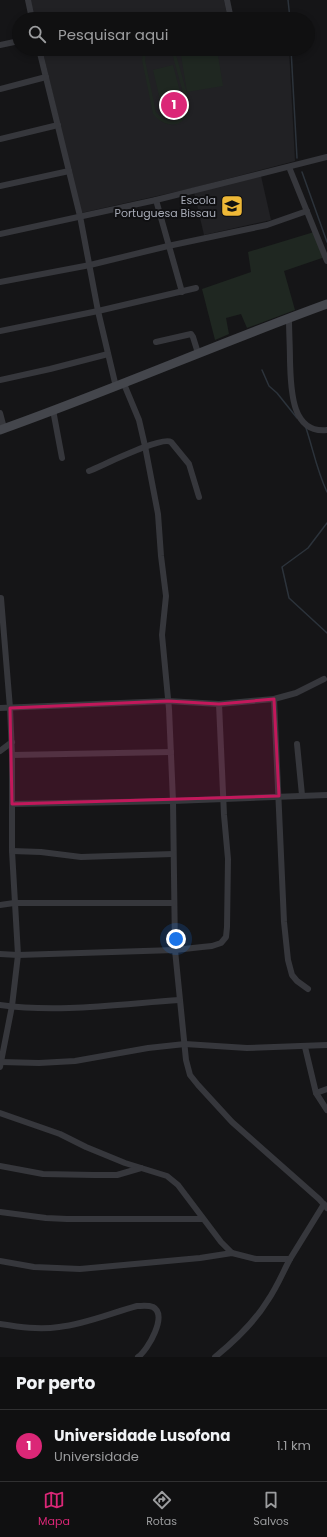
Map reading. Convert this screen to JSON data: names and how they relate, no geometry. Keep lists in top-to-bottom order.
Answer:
{
  "places": {
    "school or university": ["Escola Portuguesa Bissau"]
  },
  "page": {
    "search": "Pesquisar aqui",
    "pins": "1",
    "heading": "Por perto",
    "list": [
      {
        "mark": "1",
        "name": "Universidade Lusofona",
        "note": "Universidade",
        "value": "1.1 km"
      }
    ],
    "nav": ["Mapa", "Rotas", "Salvos"]
  }
}
